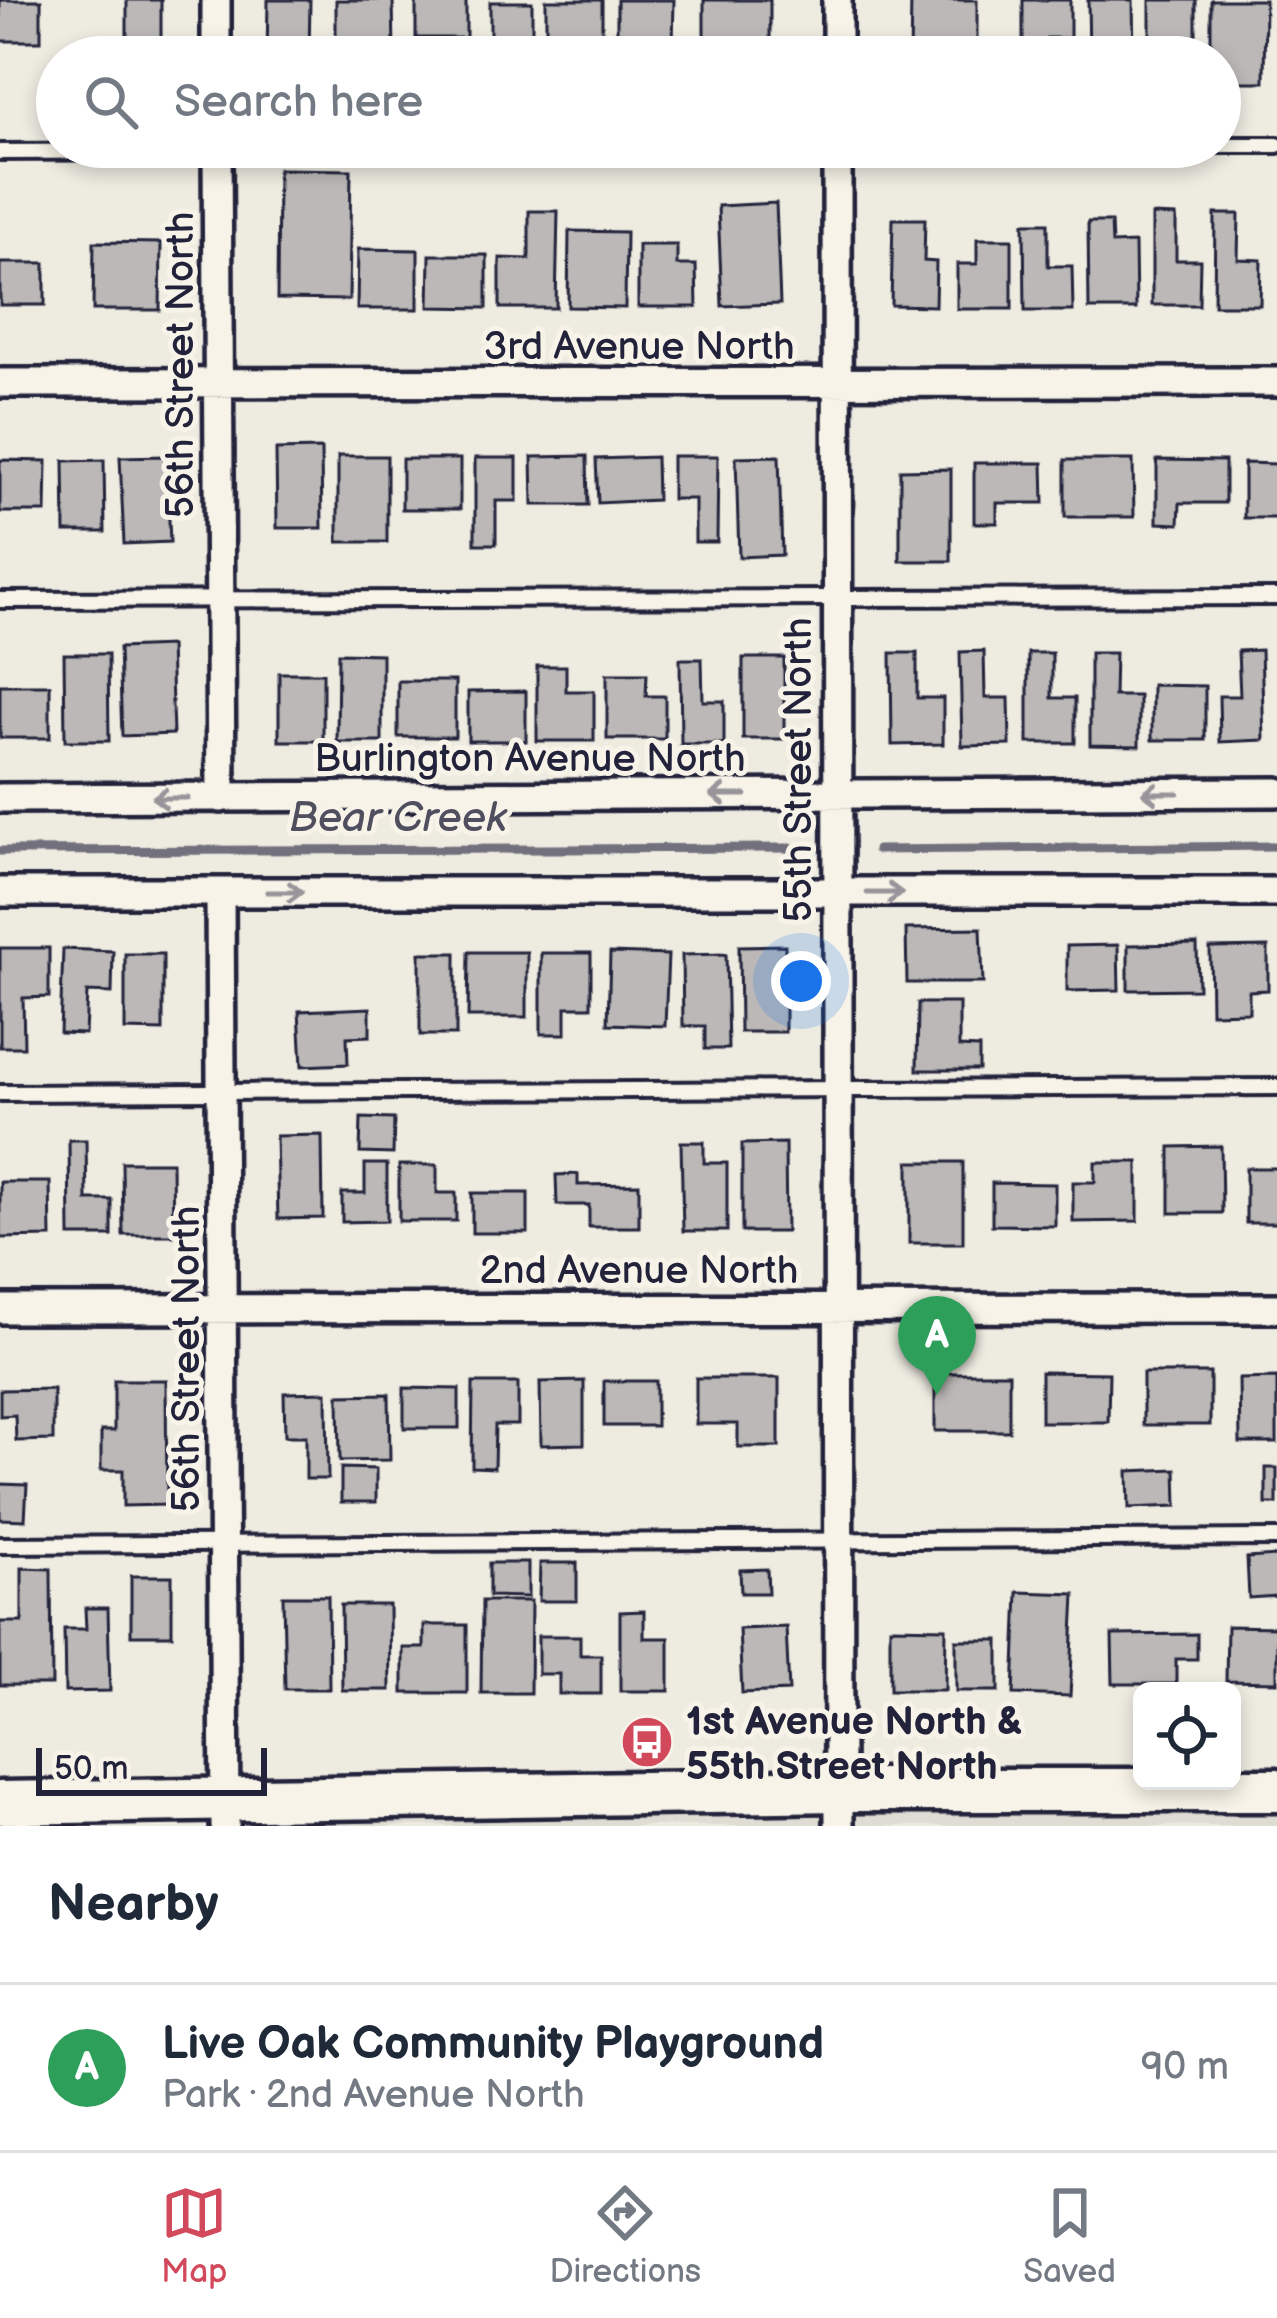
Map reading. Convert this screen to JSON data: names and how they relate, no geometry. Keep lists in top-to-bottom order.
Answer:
{
  "streets": {
    "street": [
      "3rd Avenue North",
      "56th Street North",
      "Burlington Avenue North",
      "55th Street North",
      "2nd Avenue North"
    ]
  },
  "crossings": [
    ["3rd Avenue North", "56th Street North"],
    ["3rd Avenue North", "55th Street North"],
    ["56th Street North", "Burlington Avenue North"],
    ["56th Street North", "2nd Avenue North"],
    ["Burlington Avenue North", "55th Street North"],
    ["55th Street North", "2nd Avenue North"]
  ],
  "water": ["Bear Creek"],
  "places": {
    "bus stop": ["1st Avenue North & 55th Street North"]
  },
  "scale_bar": "50 m",
  "page": {
    "search": "Search here",
    "pins": "A",
    "scale": "50 m",
    "heading": "Nearby",
    "list": [
      {
        "mark": "A",
        "name": "Live Oak Community Playground",
        "note": "Park · 2nd Avenue North",
        "value": "90 m"
      }
    ],
    "nav": ["Map", "Directions", "Saved"]
  }
}
